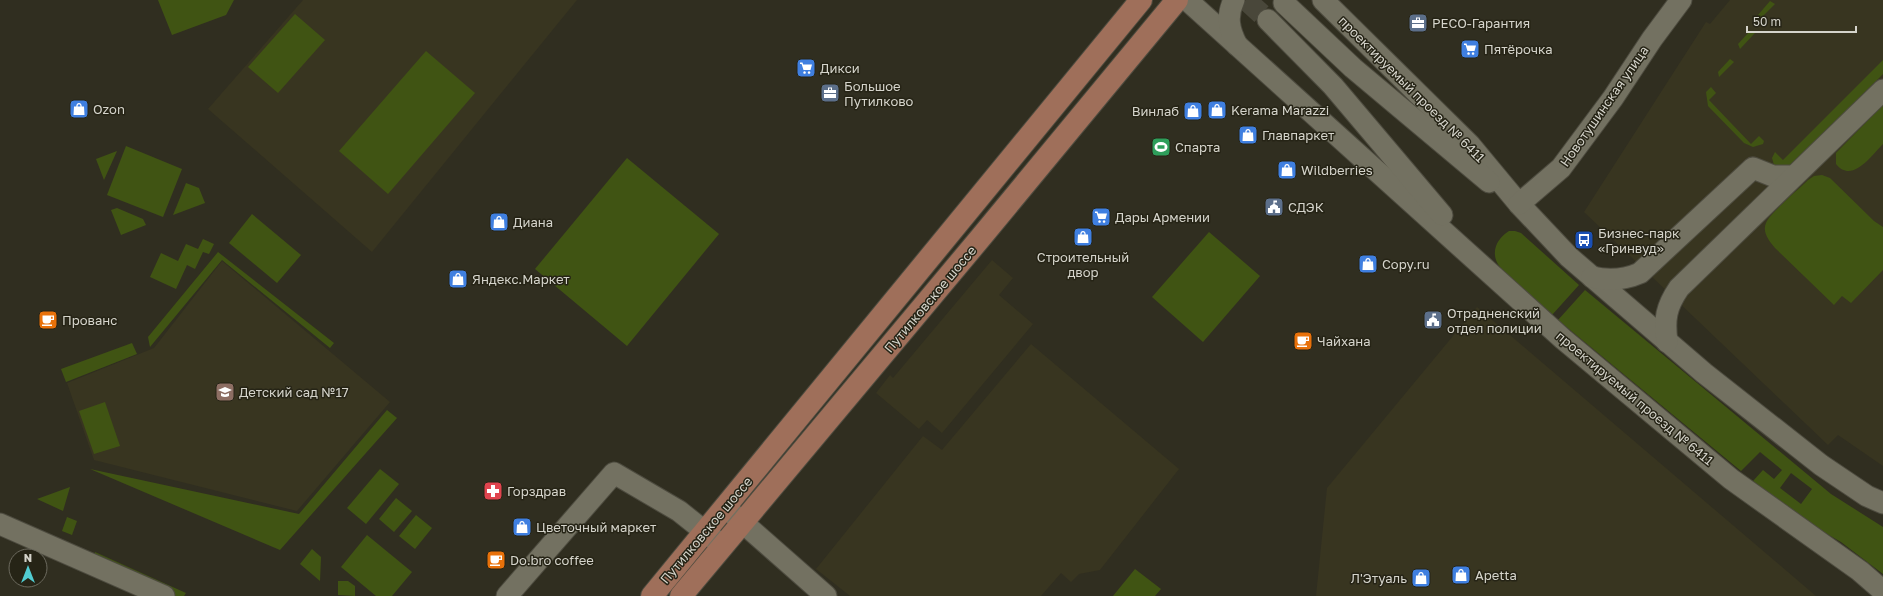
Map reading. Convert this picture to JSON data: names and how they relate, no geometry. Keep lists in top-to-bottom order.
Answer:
{
  "streets": {
    "main road": ["Путилковское шоссе"],
    "street": ["проектируемый проезд № 6411", "Новотушинская улица"]
  },
  "crossings": [
    ["проектируемый проезд № 6411", "Новотушинская улица"]
  ],
  "places": {
    "office": ["РЕСО-Гарантия", "Большое Путилково"],
    "supermarket": ["Пятёрочка", "Дикси", "Дары Армении"],
    "shop": [
      "Ozon",
      "Kerama Marazzi",
      "Винлаб",
      "Главпаркет",
      "Wildberries",
      "Диана",
      "Строительный двор",
      "Copy.ru",
      "Яндекс.Маркет",
      "Цветочный маркет",
      "Apetta",
      "Л'Этуаль"
    ],
    "sports": ["Спарта"],
    "public building": ["СДЭК", "Отрадненский отдел полиции"],
    "bus stop": ["Бизнес-парк «Гринвуд»"],
    "cafe": ["Прованс", "Чайхана", "Do.bro coffee"],
    "school or university": ["Детский сад №17"],
    "pharmacy": ["Горздрав"]
  },
  "scale_bar": "50 m",
  "north": "top"
}
